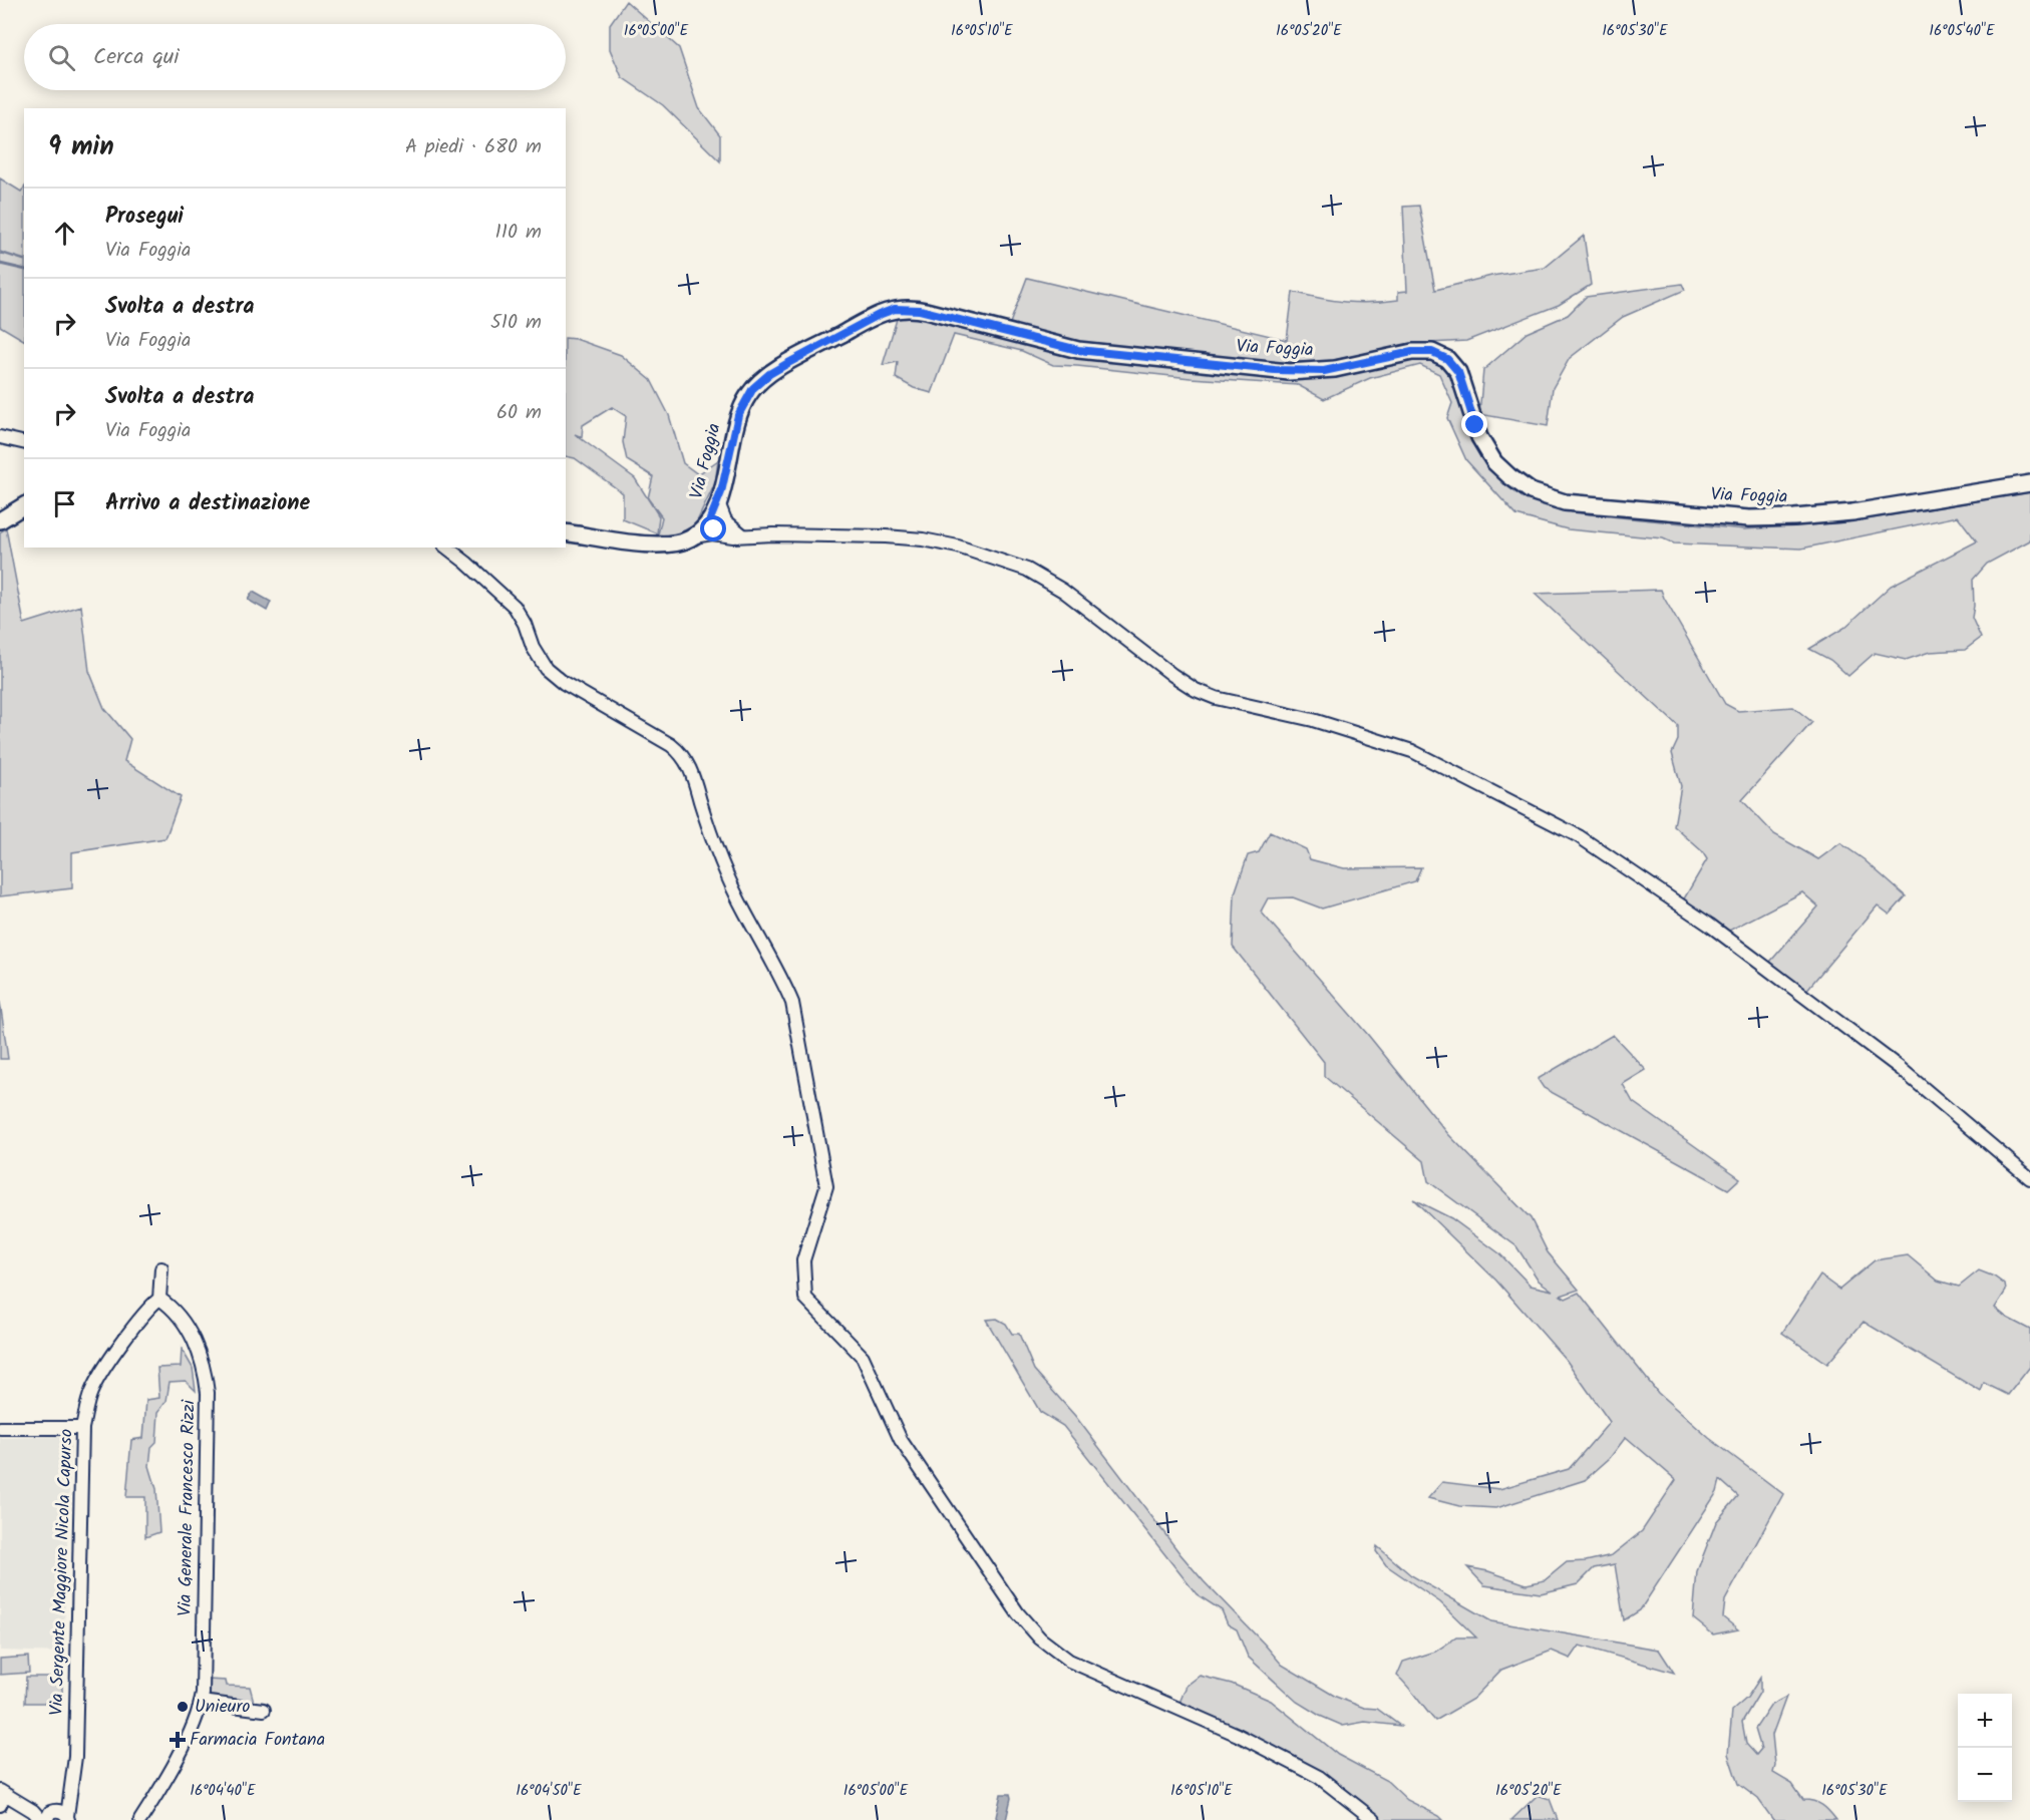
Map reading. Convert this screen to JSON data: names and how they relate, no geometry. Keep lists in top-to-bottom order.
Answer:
{
  "streets": {
    "main road": ["Via Foggia"],
    "street": ["Via Generale Francesco Rizzi", "Via Sergente Maggiore Nicola Capurso"]
  },
  "crossings": [
    ["Via Generale Francesco Rizzi", "Via Sergente Maggiore Nicola Capurso"]
  ],
  "places": {
    "other": ["Unieuro"],
    "health": ["Farmacia Fontana"]
  },
  "page": {
    "search": "Cerca qui",
    "heading": ["9 min", "A piedi · 680 m"],
    "list": [
      ["Prosegui", "Via Foggia", "110 m"],
      ["Svolta a destra", "Via Foggia", "510 m"],
      ["Svolta a destra", "Via Foggia", "60 m"],
      "Arrivo a destinazione"
    ],
    "map_buttons": ["+", "−"]
  },
  "coordinates": [
    "16°05'00\"E",
    "16°05'10\"E",
    "16°05'20\"E",
    "16°05'30\"E",
    "16°05'40\"E",
    "16°04'40\"E",
    "16°04'50\"E"
  ]
}
